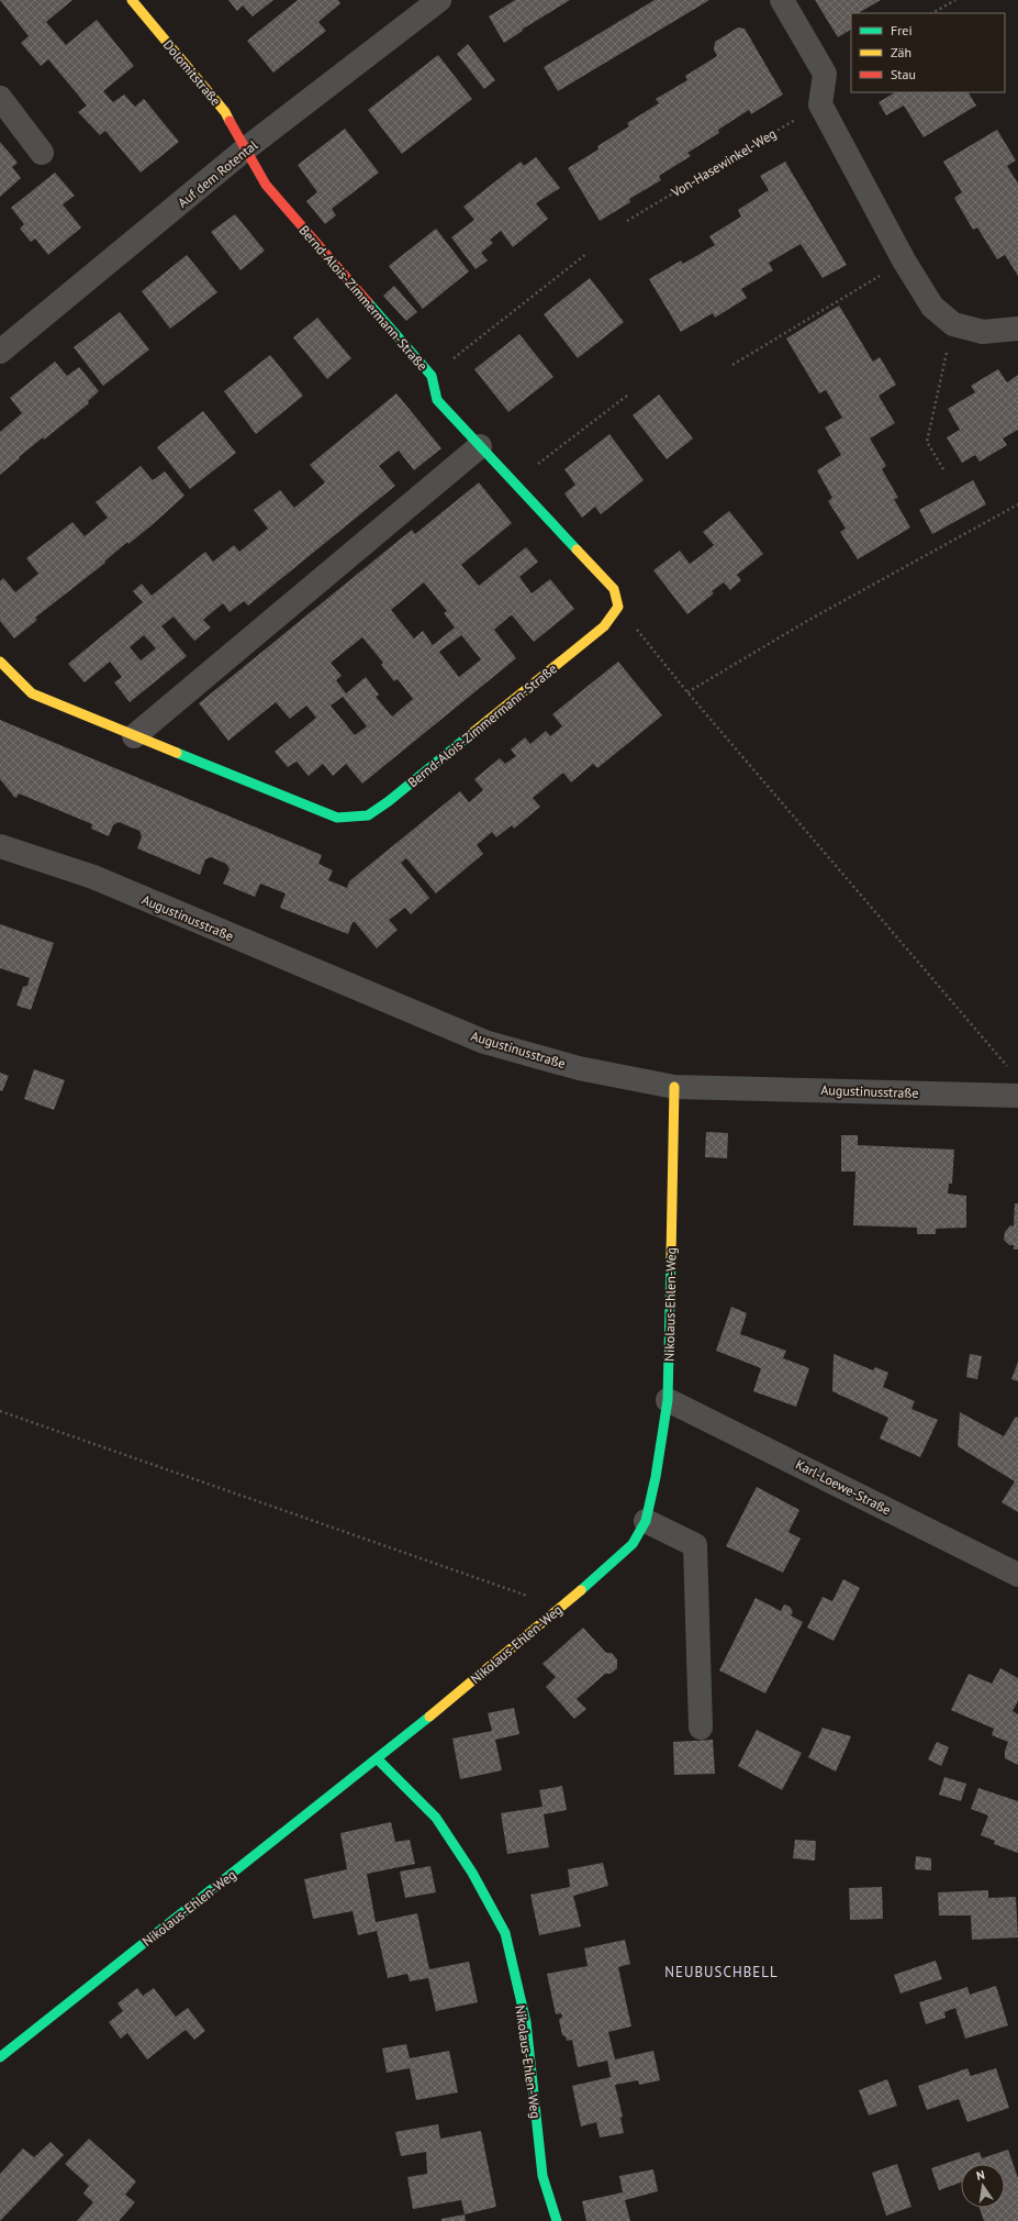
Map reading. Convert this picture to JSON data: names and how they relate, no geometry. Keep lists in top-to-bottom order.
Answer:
{
  "streets": {
    "street": [
      "Dolomitstraße",
      "Auf dem Rotental",
      "Bernd-Alois-Zimmermann-Straße",
      "Augustinusstraße",
      "Nikolaus-Ehlen-Weg",
      "Karl-Loewe-Straße"
    ],
    "path": ["Von-Hasewinkel-Weg"]
  },
  "crossings": [
    ["Dolomitstraße", "Auf dem Rotental"],
    ["Dolomitstraße", "Bernd-Alois-Zimmermann-Straße"],
    ["Auf dem Rotental", "Bernd-Alois-Zimmermann-Straße"],
    ["Augustinusstraße", "Nikolaus-Ehlen-Weg"],
    ["Nikolaus-Ehlen-Weg", "Karl-Loewe-Straße"]
  ],
  "districts": ["NEUBUSCHBELL"],
  "legend": ["Frei", "Zäh", "Stau"],
  "north": "top"
}
